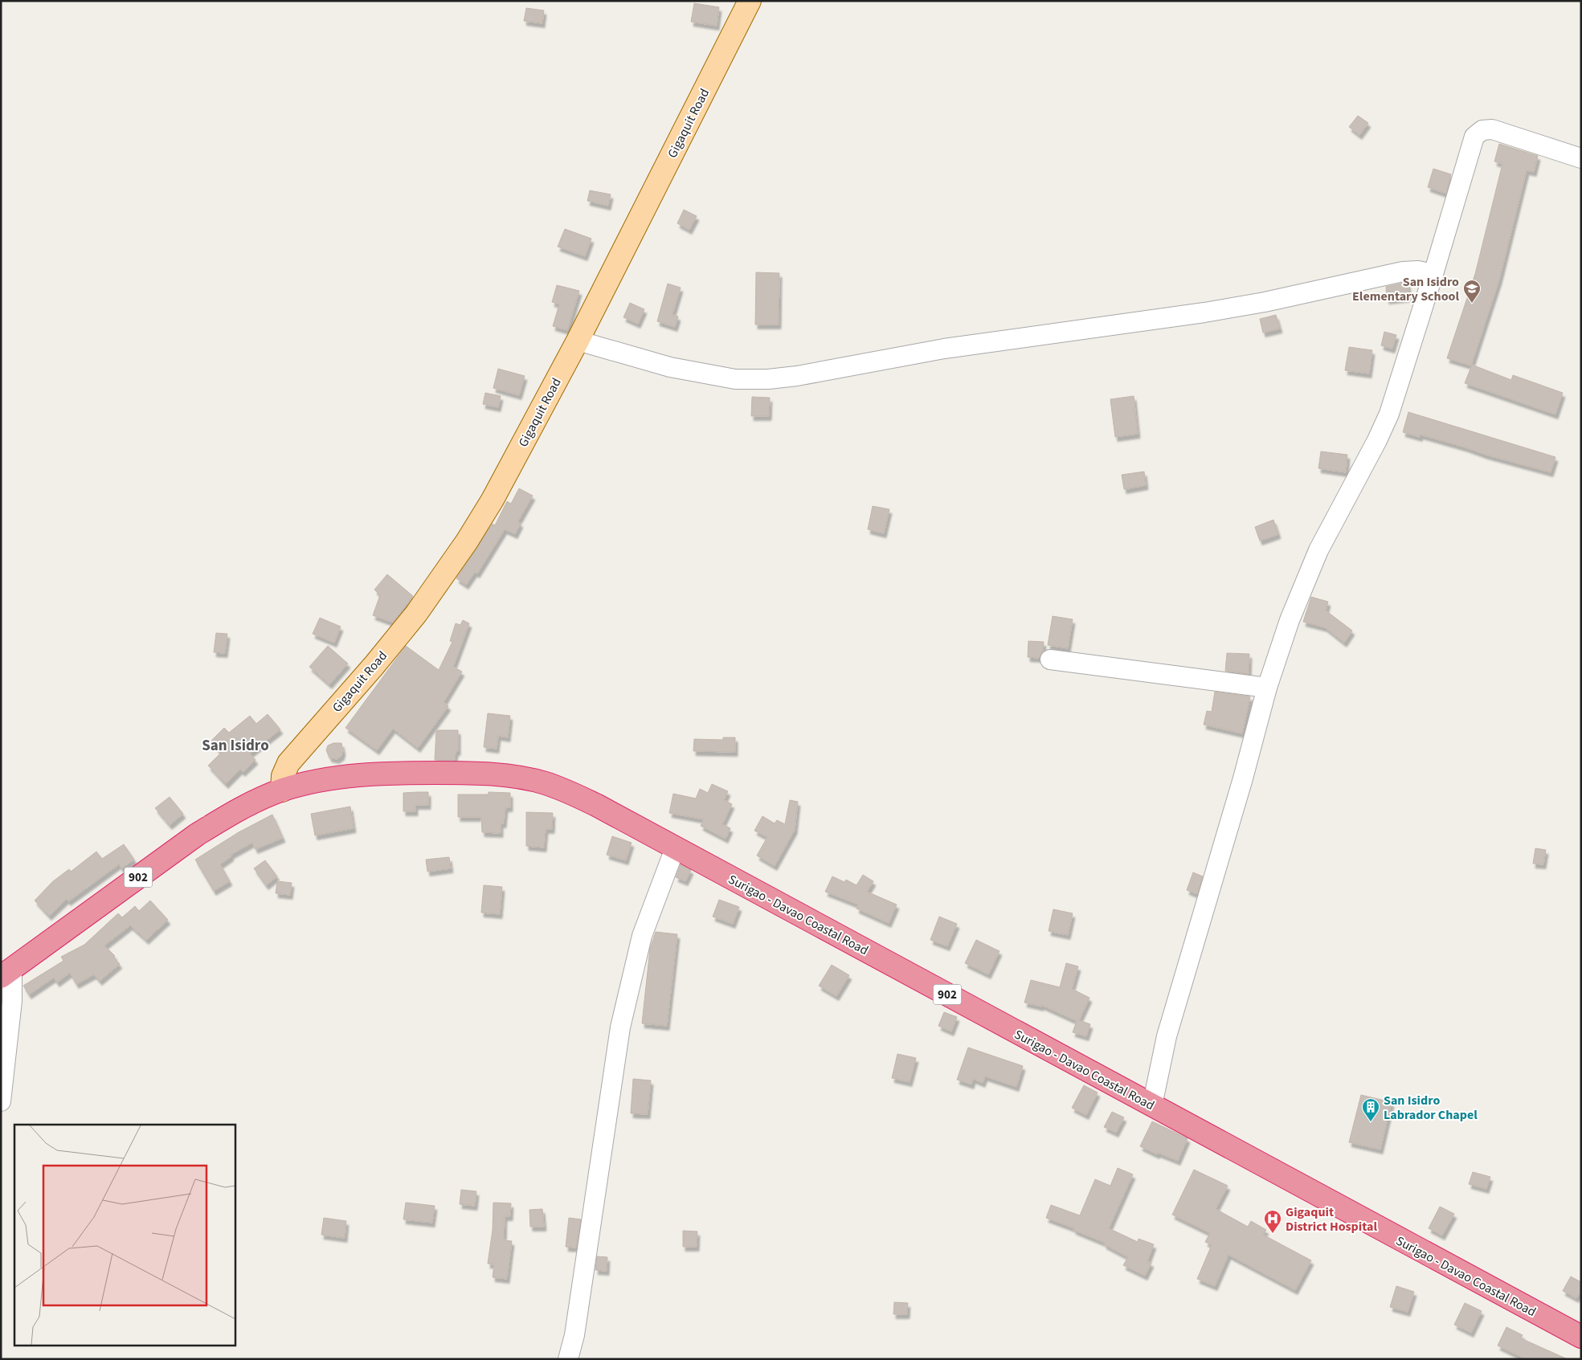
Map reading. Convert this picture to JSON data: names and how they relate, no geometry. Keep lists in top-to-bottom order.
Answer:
{
  "streets": {
    "highway": ["902", "Surigao - Davao Coastal Road"],
    "main road": ["Gigaquit Road"]
  },
  "crossings": [
    ["Gigaquit Road", "Surigao - Davao Coastal Road"]
  ],
  "districts": ["San Isidro"],
  "places": {
    "school or university": ["San Isidro Elementary School"],
    "building": ["San Isidro Labrador Chapel"],
    "hospital": ["Gigaquit District Hospital"]
  }
}
